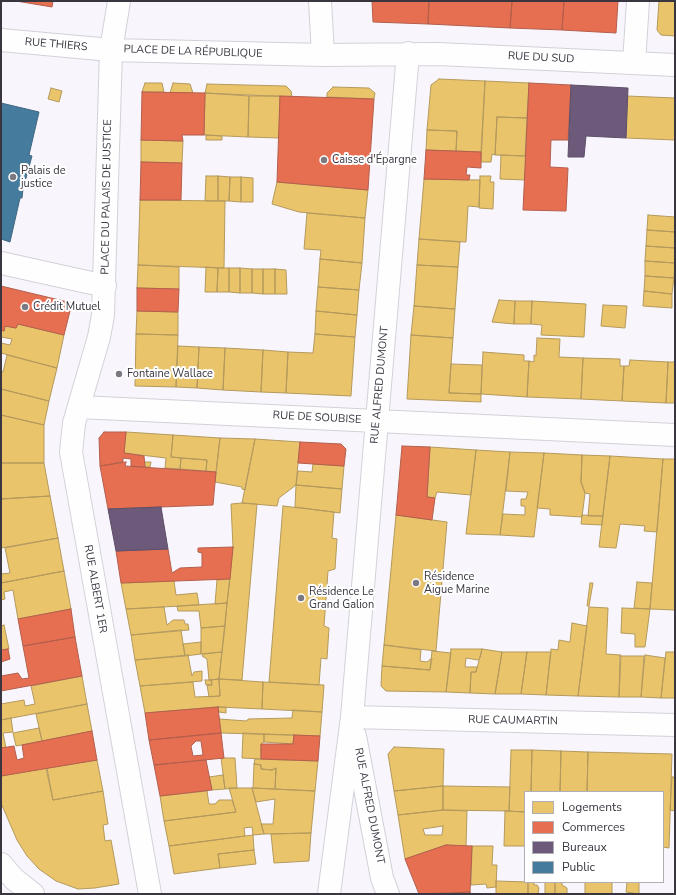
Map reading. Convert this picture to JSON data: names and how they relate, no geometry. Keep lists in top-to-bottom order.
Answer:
{
  "streets": {
    "street": [
      "RUE THIERS",
      "PLACE DE LA RÉPUBLIQUE",
      "RUE DU SUD",
      "PLACE DU PALAIS DE JUSTICE",
      "RUE ALFRED DUMONT",
      "RUE DE SOUBISE",
      "RUE ALBERT 1ER",
      "RUE CAUMARTIN"
    ]
  },
  "crossings": [
    ["RUE THIERS", "PLACE DE LA RÉPUBLIQUE"],
    ["RUE THIERS", "PLACE DU PALAIS DE JUSTICE"],
    ["PLACE DE LA RÉPUBLIQUE", "RUE DU SUD"],
    ["PLACE DE LA RÉPUBLIQUE", "PLACE DU PALAIS DE JUSTICE"],
    ["PLACE DE LA RÉPUBLIQUE", "RUE ALFRED DUMONT"],
    ["RUE DU SUD", "RUE ALFRED DUMONT"],
    ["PLACE DU PALAIS DE JUSTICE", "RUE ALBERT 1ER"],
    ["RUE ALFRED DUMONT", "RUE DE SOUBISE"],
    ["RUE ALFRED DUMONT", "RUE CAUMARTIN"],
    ["RUE DE SOUBISE", "RUE ALBERT 1ER"]
  ],
  "places": [
    "Caisse d'Épargne",
    "Palais de justice",
    "Crédit Mutuel",
    "Fontaine Wallace",
    "Résidence Aigue Marine",
    "Résidence Le Grand Galion"
  ],
  "legend": [
    "Logements",
    "Commerces",
    "Bureaux",
    "Public"
  ]
}
